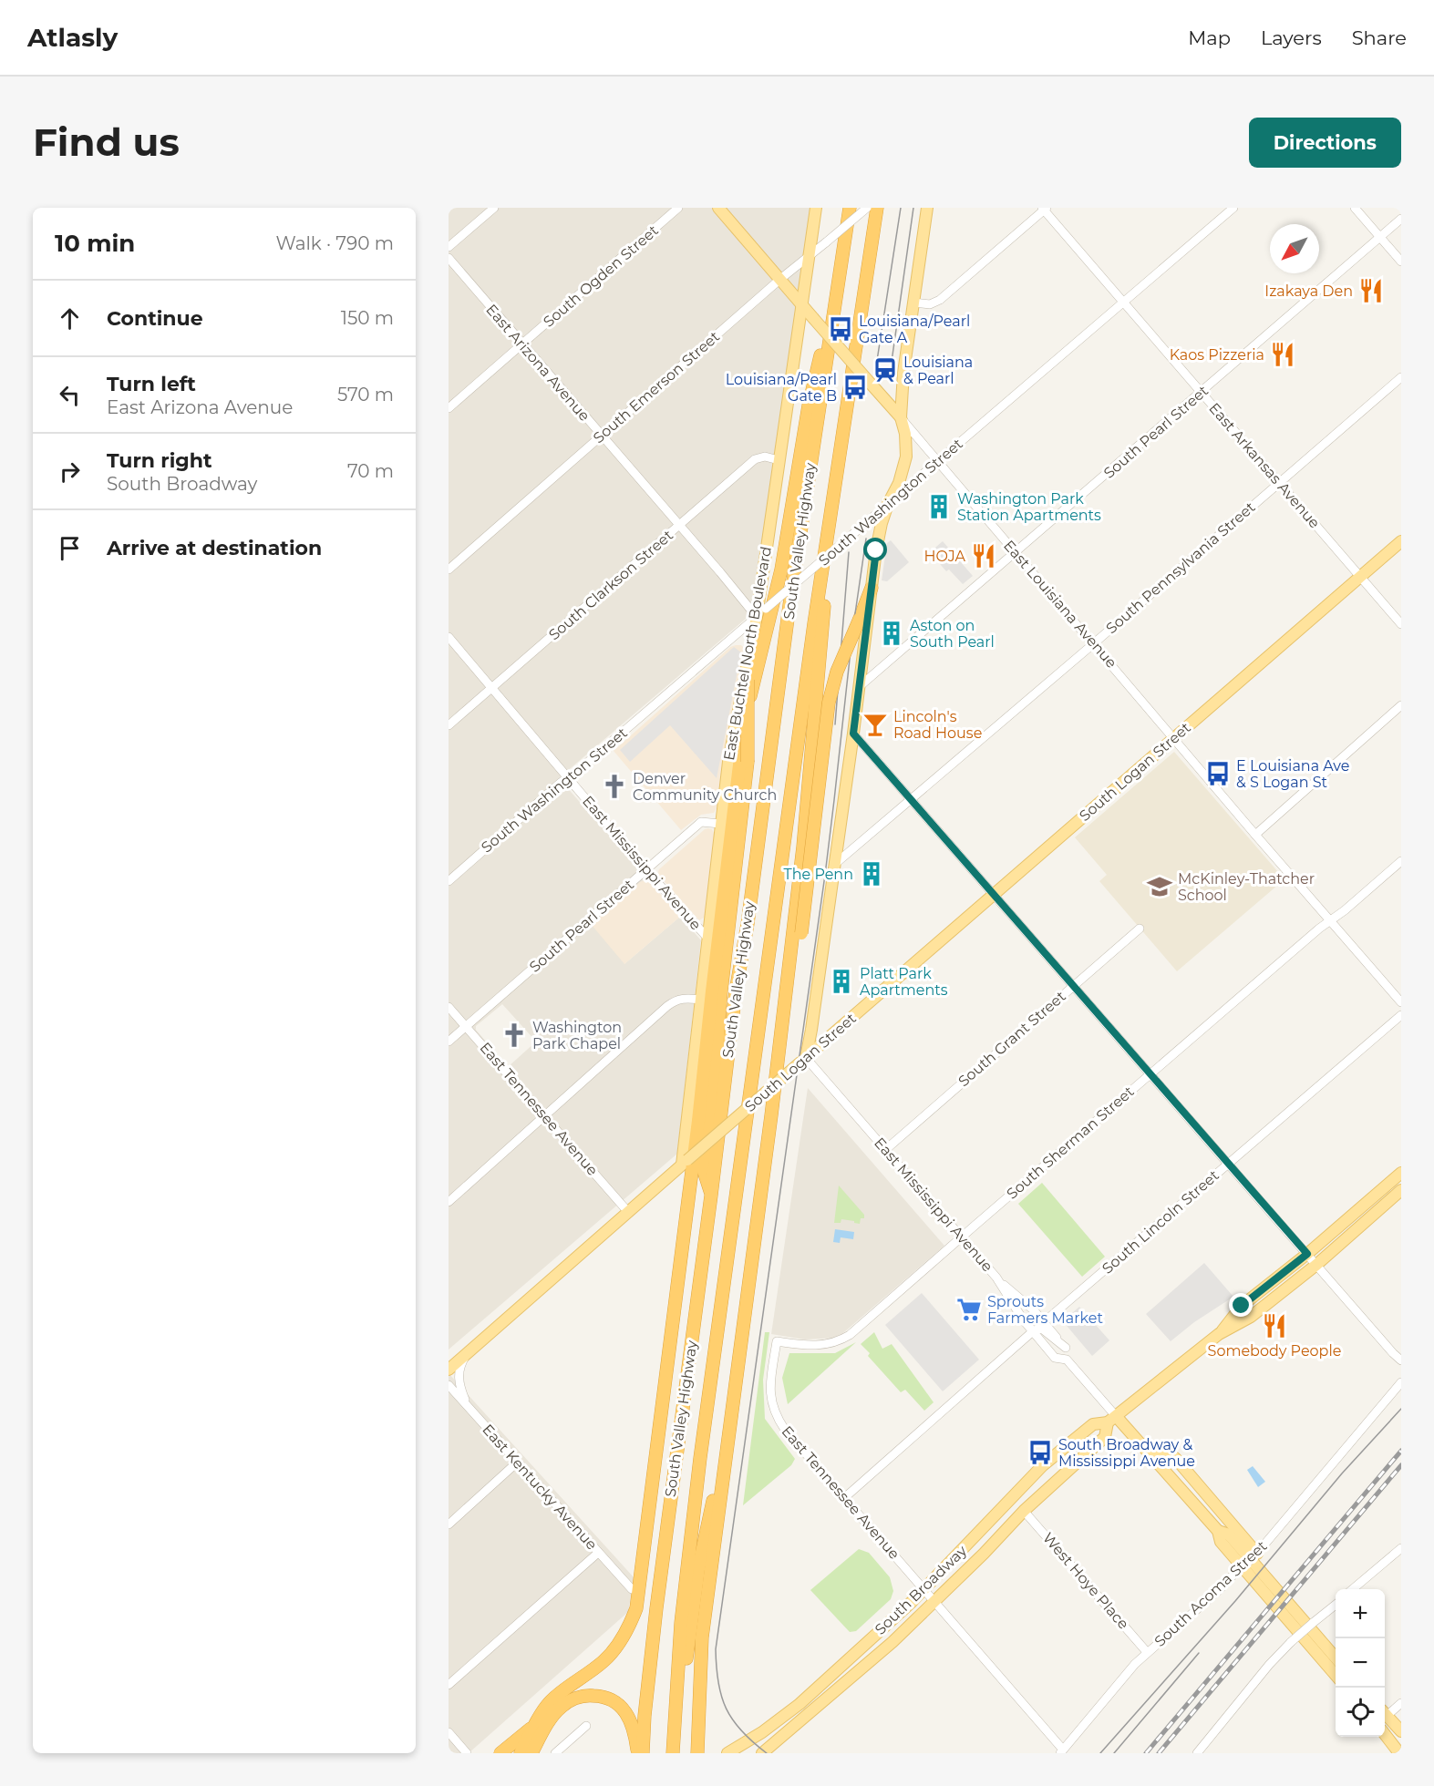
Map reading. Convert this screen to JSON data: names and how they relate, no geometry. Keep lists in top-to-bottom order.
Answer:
{
  "streets": {
    "highway": ["South Valley Highway"],
    "main road": [
      "East Louisiana Avenue",
      "East Buchtel North Boulevard",
      "South Logan Street",
      "South Broadway"
    ],
    "street": [
      "South Ogden Street",
      "East Arizona Avenue",
      "South Emerson Street",
      "South Pearl Street",
      "East Arkansas Avenue",
      "South Washington Street",
      "South Pennsylvania Street",
      "South Clarkson Street",
      "East Mississippi Avenue",
      "South Grant Street",
      "East Tennessee Avenue",
      "South Sherman Street",
      "South Lincoln Street",
      "East Kentucky Avenue",
      "West Hoye Place",
      "South Acoma Street"
    ]
  },
  "crossings": [
    ["South Ogden Street", "East Arizona Avenue"],
    ["East Arizona Avenue", "South Emerson Street"],
    ["East Arizona Avenue", "South Washington Street"],
    ["East Arizona Avenue", "South Clarkson Street"],
    ["East Arizona Avenue", "East Buchtel North Boulevard"],
    ["South Emerson Street", "East Louisiana Avenue"],
    ["South Emerson Street", "East Buchtel North Boulevard"],
    ["South Pearl Street", "East Arkansas Avenue"],
    ["South Pearl Street", "East Louisiana Avenue"],
    ["South Pearl Street", "East Buchtel North Boulevard"],
    ["South Pearl Street", "East Mississippi Avenue"],
    ["South Pearl Street", "East Tennessee Avenue"],
    ["East Arkansas Avenue", "South Washington Street"],
    ["East Arkansas Avenue", "South Pennsylvania Street"],
    ["East Arkansas Avenue", "South Logan Street"],
    ["South Washington Street", "East Louisiana Avenue"],
    ["South Washington Street", "East Buchtel North Boulevard"],
    ["South Washington Street", "East Mississippi Avenue"],
    ["South Pennsylvania Street", "East Louisiana Avenue"],
    ["South Clarkson Street", "East Buchtel North Boulevard"],
    ["South Clarkson Street", "East Mississippi Avenue"],
    ["East Louisiana Avenue", "East Buchtel North Boulevard"],
    ["East Louisiana Avenue", "South Logan Street"],
    ["East Louisiana Avenue", "South Sherman Street"],
    ["East Buchtel North Boulevard", "South Logan Street"],
    ["East Buchtel North Boulevard", "East Mississippi Avenue"],
    ["South Logan Street", "East Mississippi Avenue"],
    ["South Logan Street", "East Tennessee Avenue"],
    ["East Mississippi Avenue", "South Grant Street"],
    ["East Mississippi Avenue", "South Sherman Street"],
    ["East Mississippi Avenue", "South Lincoln Street"],
    ["East Mississippi Avenue", "South Broadway"],
    ["East Tennessee Avenue", "South Sherman Street"],
    ["East Tennessee Avenue", "South Broadway"],
    ["East Tennessee Avenue", "South Acoma Street"],
    ["West Hoye Place", "South Broadway"],
    ["West Hoye Place", "South Acoma Street"]
  ],
  "places": {
    "restaurant": [
      "Izakaya Den",
      "Kaos Pizzeria",
      "HOJA",
      "Somebody People"
    ],
    "bus stop": [
      "Louisiana/Pearl Gate A",
      "Louisiana/Pearl Gate B",
      "E Louisiana Ave & S Logan St",
      "South Broadway & Mississippi Avenue"
    ],
    "station": ["Louisiana & Pearl"],
    "building": [
      "Washington Park Station Apartments",
      "Aston on South Pearl",
      "The Penn",
      "Platt Park Apartments"
    ],
    "bar": ["Lincoln's Road House"],
    "church": ["Denver Community Church", "Washington Park Chapel"],
    "school or university": ["McKinley-Thatcher School"],
    "supermarket": ["Sprouts Farmers Market"]
  },
  "north": "bottom left",
  "page": {
    "header": "Atlasly",
    "nav": ["Map", "Layers", "Share"],
    "buttons": "Directions",
    "title": "Find us",
    "heading": ["10 min", "Walk · 790 m"],
    "list": [
      ["Continue", "150 m"],
      ["Turn left", "East Arizona Avenue", "570 m"],
      ["Turn right", "South Broadway", "70 m"],
      "Arrive at destination"
    ],
    "map_buttons": ["+", "−"]
  }
}
